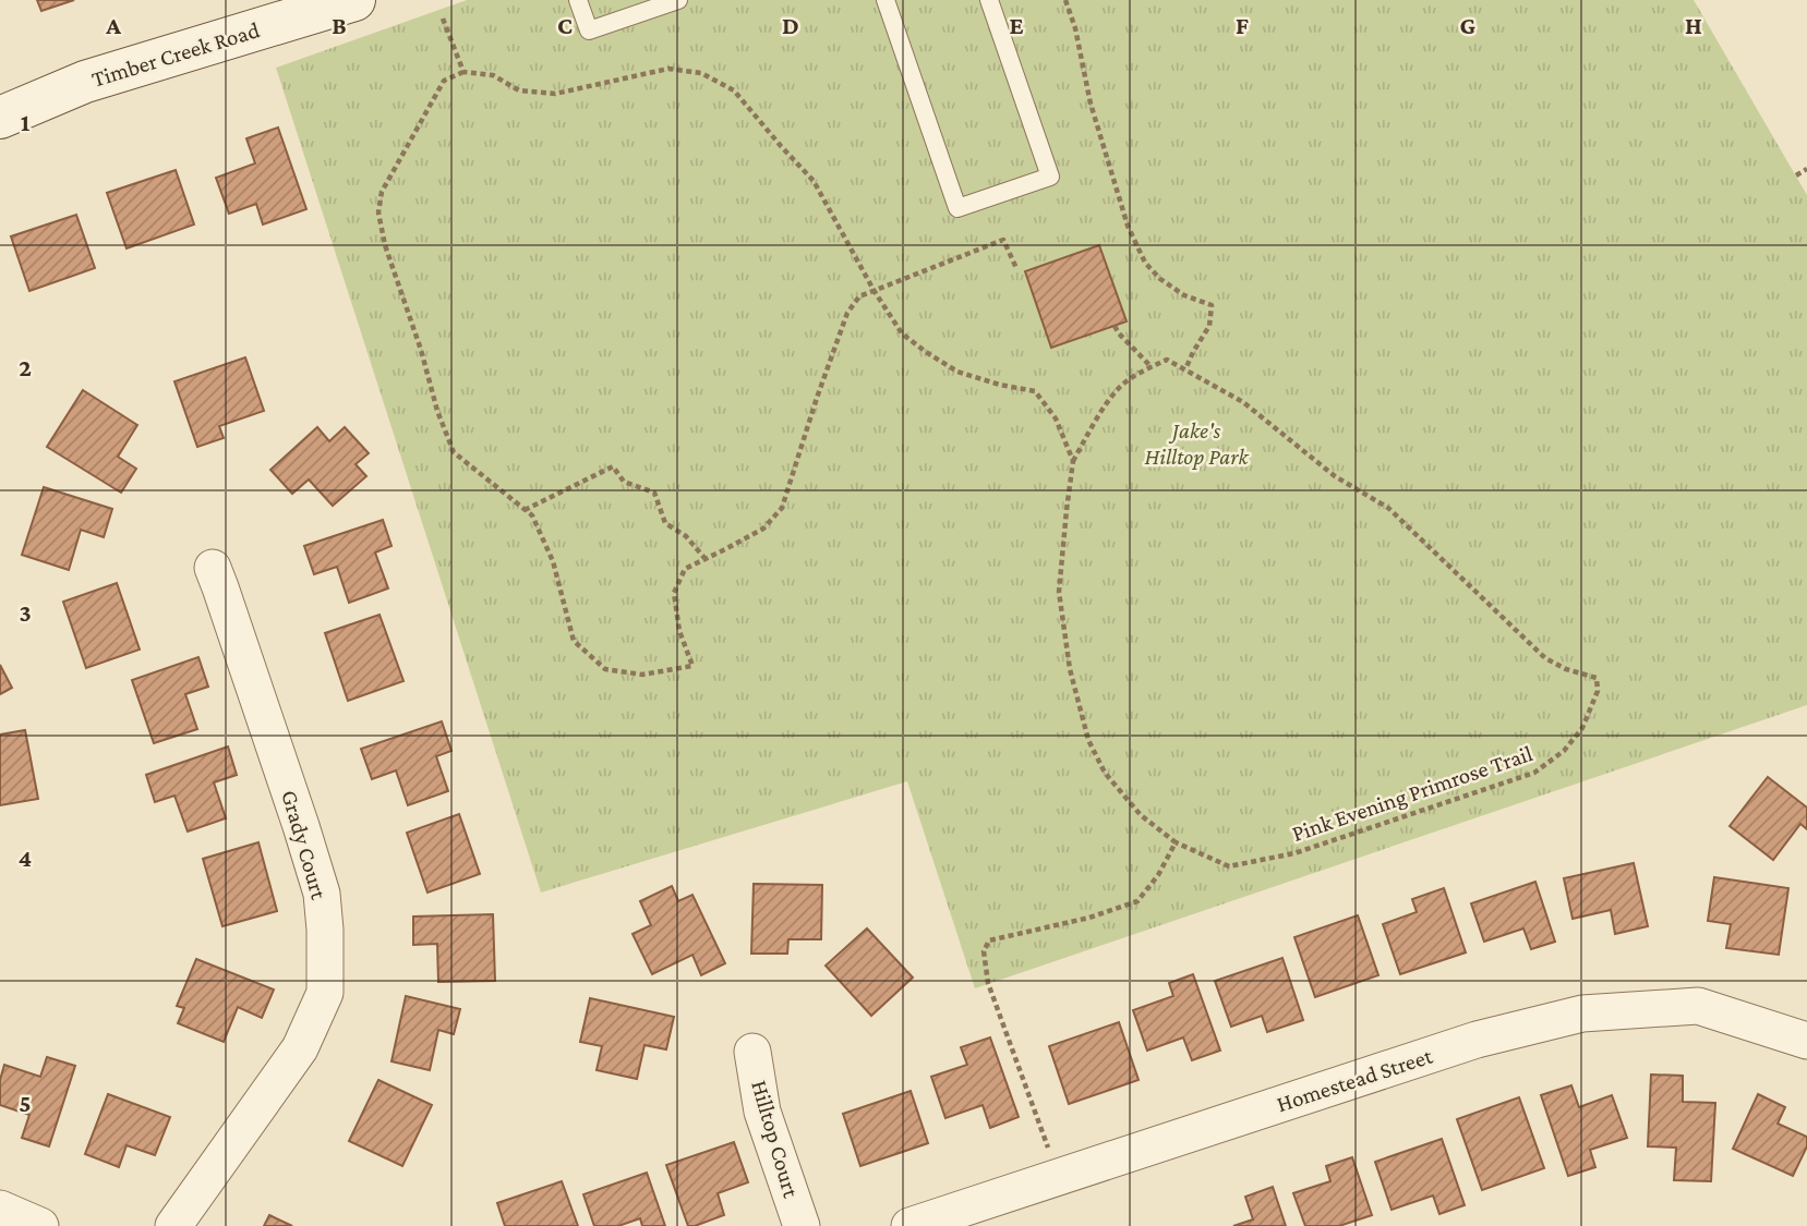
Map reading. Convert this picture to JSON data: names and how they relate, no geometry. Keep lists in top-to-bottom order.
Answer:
{
  "streets": {
    "street": [
      "Timber Creek Road",
      "Grady Court",
      "Homestead Street",
      "Hilltop Court"
    ],
    "path": ["Pink Evening Primrose Trail"]
  },
  "parks": ["Jake's Hilltop Park"],
  "grid": {
    "columns": [
      "A",
      "B",
      "C",
      "D",
      "E",
      "F",
      "G",
      "H"
    ],
    "rows": [
      "1",
      "2",
      "3",
      "4",
      "5"
    ]
  }
}
